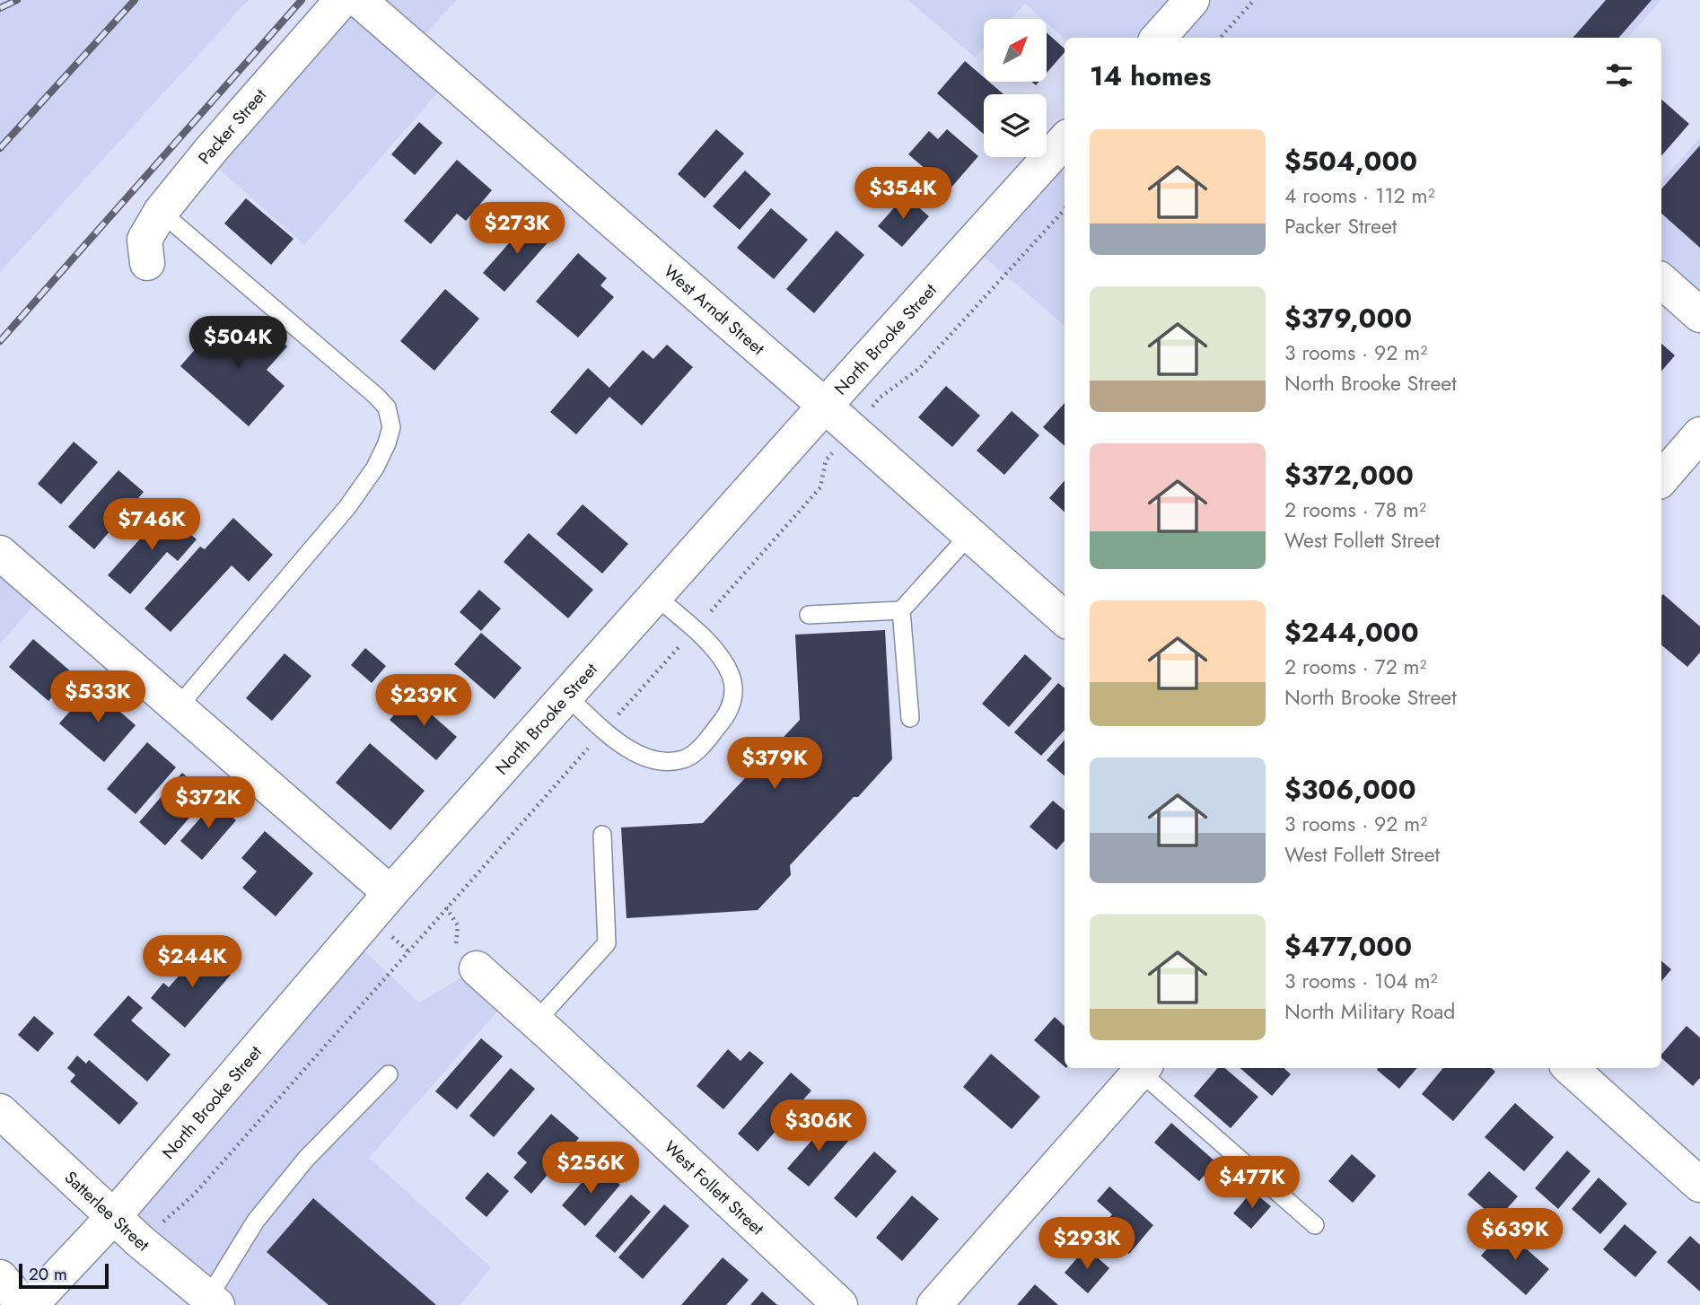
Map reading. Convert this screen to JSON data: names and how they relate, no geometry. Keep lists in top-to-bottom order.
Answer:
{
  "streets": {
    "street": [
      "Packer Street",
      "West Arndt Street",
      "North Brooke Street",
      "West Follett Street",
      "Satterlee Street"
    ]
  },
  "crossings": [
    ["West Arndt Street", "North Brooke Street"],
    ["North Brooke Street", "Satterlee Street"]
  ],
  "scale_bar": "20 m",
  "north": "top right",
  "page": {
    "heading": "14 homes",
    "list": [
      {
        "name": "$504,000",
        "note": "4 rooms · 112 m² · Packer Street"
      },
      {
        "name": "$379,000",
        "note": "3 rooms · 92 m² · North Brooke Street"
      },
      {
        "name": "$372,000",
        "note": "2 rooms · 78 m² · West Follett Street"
      },
      {
        "name": "$244,000",
        "note": "2 rooms · 72 m² · North Brooke Street"
      },
      {
        "name": "$306,000",
        "note": "3 rooms · 92 m² · West Follett Street"
      },
      {
        "name": "$477,000",
        "note": "3 rooms · 104 m² · North Military Road"
      }
    ],
    "price": [
      "$354K",
      "$273K",
      "$504K",
      "$746K",
      "$533K",
      "$239K",
      "$379K",
      "$372K",
      "$244K",
      "$306K",
      "$256K",
      "$477K",
      "$639K",
      "$293K"
    ],
    "scale": "20 m"
  }
}
